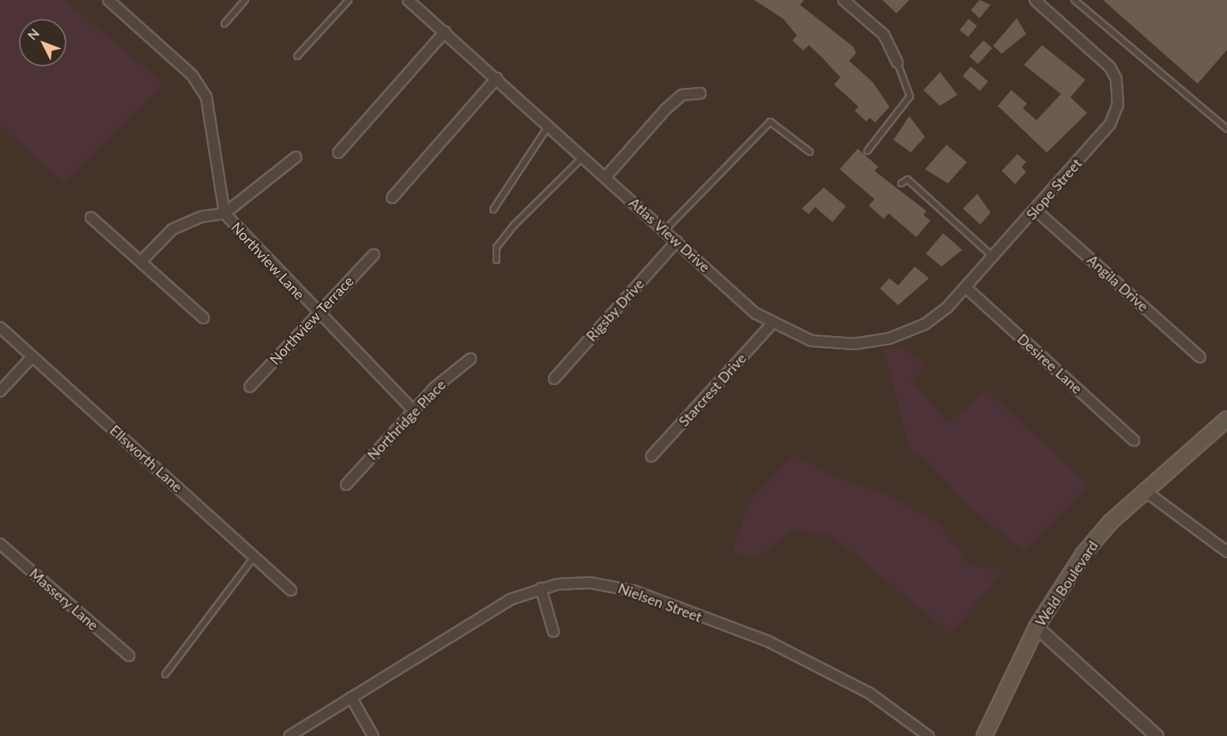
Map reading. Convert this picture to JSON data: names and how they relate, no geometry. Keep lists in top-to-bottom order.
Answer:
{
  "streets": {
    "main road": ["Weld Boulevard"],
    "street": [
      "Slope Street",
      "Atlas View Drive",
      "Northview Lane",
      "Angila Drive",
      "Rigsby Drive",
      "Northview Terrace",
      "Desiree Lane",
      "Starcrest Drive",
      "Northridge Place",
      "Ellsworth Lane",
      "Massery Lane",
      "Nielsen Street"
    ]
  },
  "crossings": [
    ["Slope Street", "Atlas View Drive"],
    ["Slope Street", "Angila Drive"],
    ["Slope Street", "Desiree Lane"],
    ["Atlas View Drive", "Rigsby Drive"],
    ["Atlas View Drive", "Desiree Lane"],
    ["Atlas View Drive", "Starcrest Drive"],
    ["Northview Lane", "Northview Terrace"],
    ["Northview Lane", "Northridge Place"]
  ],
  "north": "top left"
}
